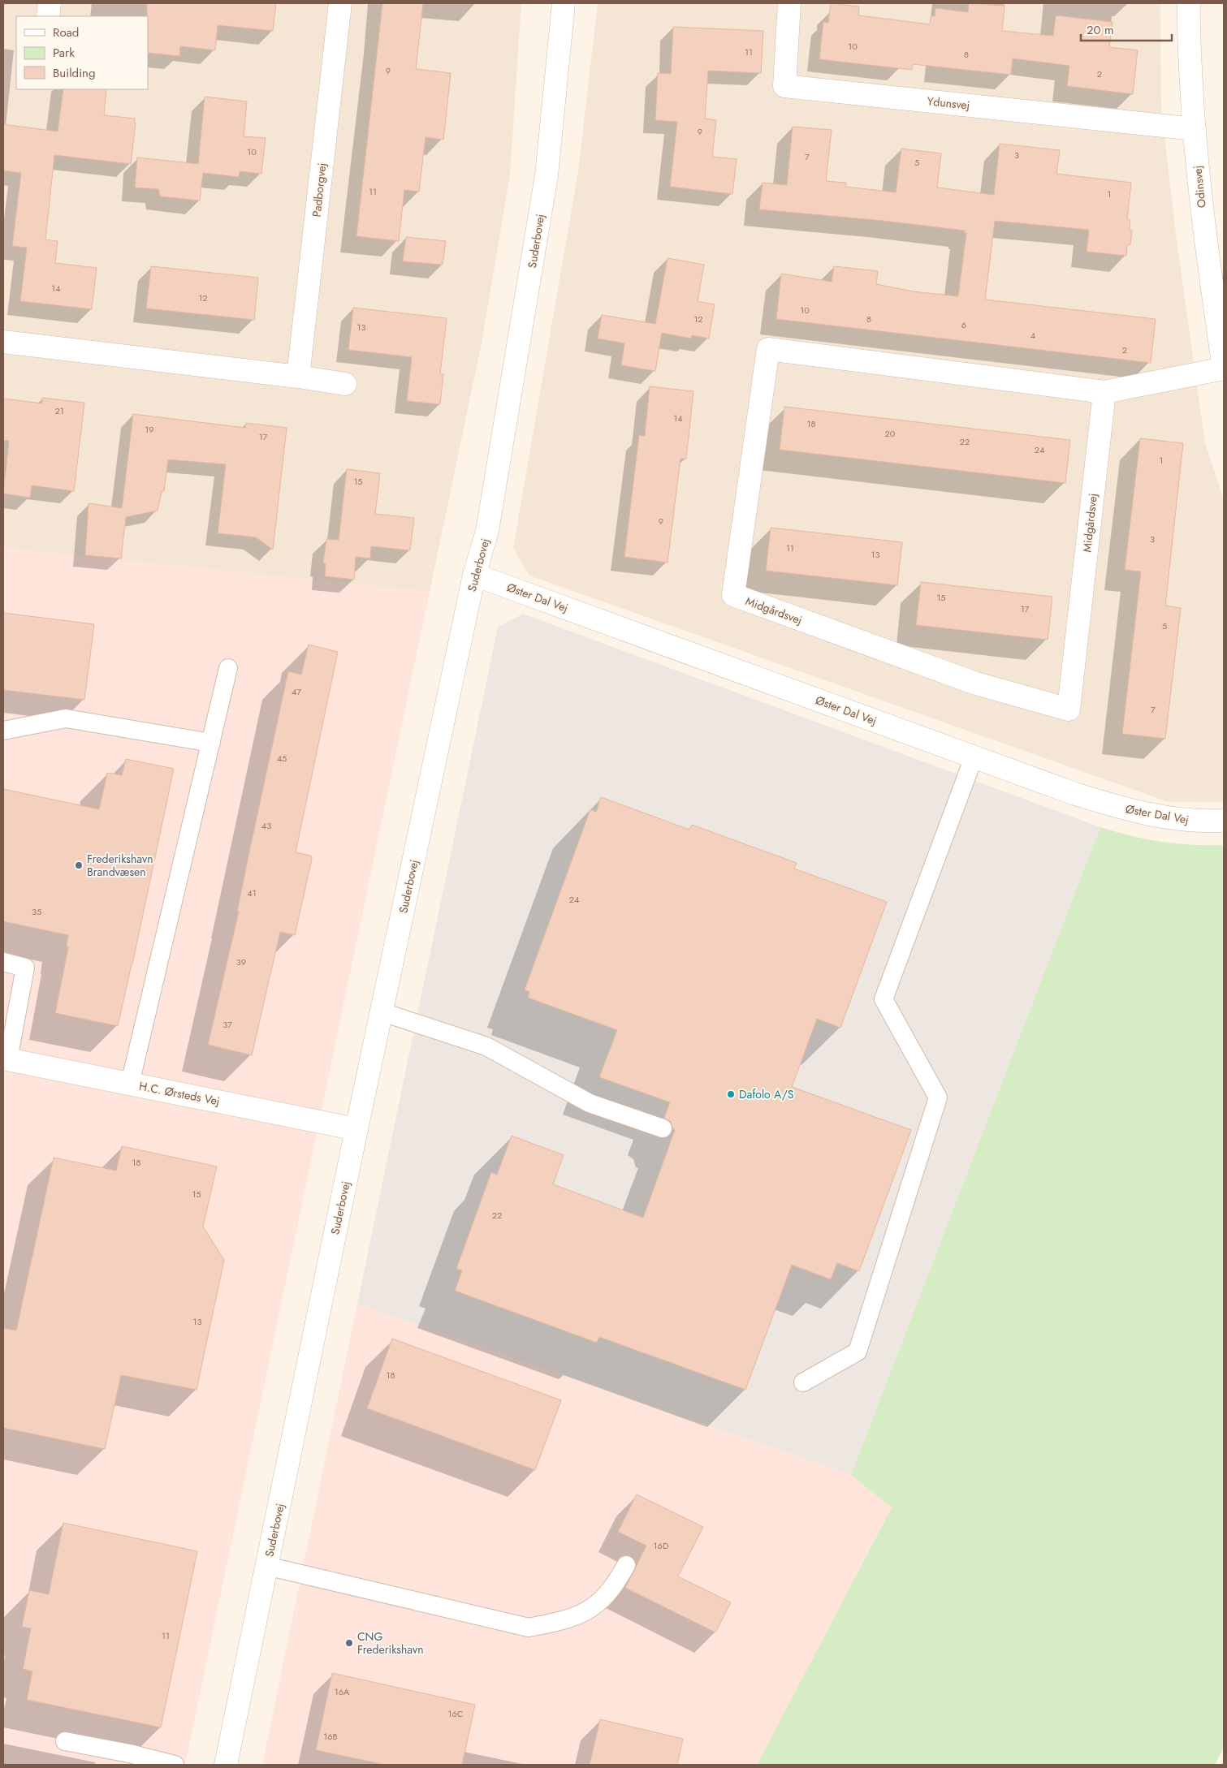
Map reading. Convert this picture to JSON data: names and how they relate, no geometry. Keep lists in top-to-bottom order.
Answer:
{
  "streets": {
    "street": [
      "Ydunsvej",
      "Odinsvej",
      "Padborgvej",
      "Suderbovej",
      "Midgårdsvej",
      "Øster Dal Vej",
      "H.C. Ørsteds Vej"
    ]
  },
  "crossings": [
    ["Ydunsvej", "Odinsvej"],
    ["Odinsvej", "Midgårdsvej"],
    ["Suderbovej", "Øster Dal Vej"],
    ["Suderbovej", "H.C. Ørsteds Vej"]
  ],
  "places": ["Frederikshavn Brandvæsen", "Dafolo A/S", "CNG Frederikshavn"],
  "house_numbers": [
    "10",
    "11",
    "8",
    "9",
    "2",
    "9",
    "10",
    "3",
    "7",
    "5",
    "11",
    "1",
    "14",
    "12",
    "10",
    "12",
    "8",
    "6",
    "13",
    "4",
    "2",
    "21",
    "14",
    "18",
    "19",
    "20",
    "17",
    "22",
    "24",
    "1",
    "15",
    "9",
    "3",
    "11",
    "13",
    "15",
    "17",
    "5",
    "47",
    "7",
    "45",
    "43",
    "41",
    "24",
    "35",
    "39",
    "37",
    "18",
    "15",
    "22",
    "13",
    "18",
    "16D",
    "11",
    "16A",
    "16C",
    "16B"
  ],
  "legend": ["Road", "Park", "Building"],
  "scale_bar": "20 m"
}
